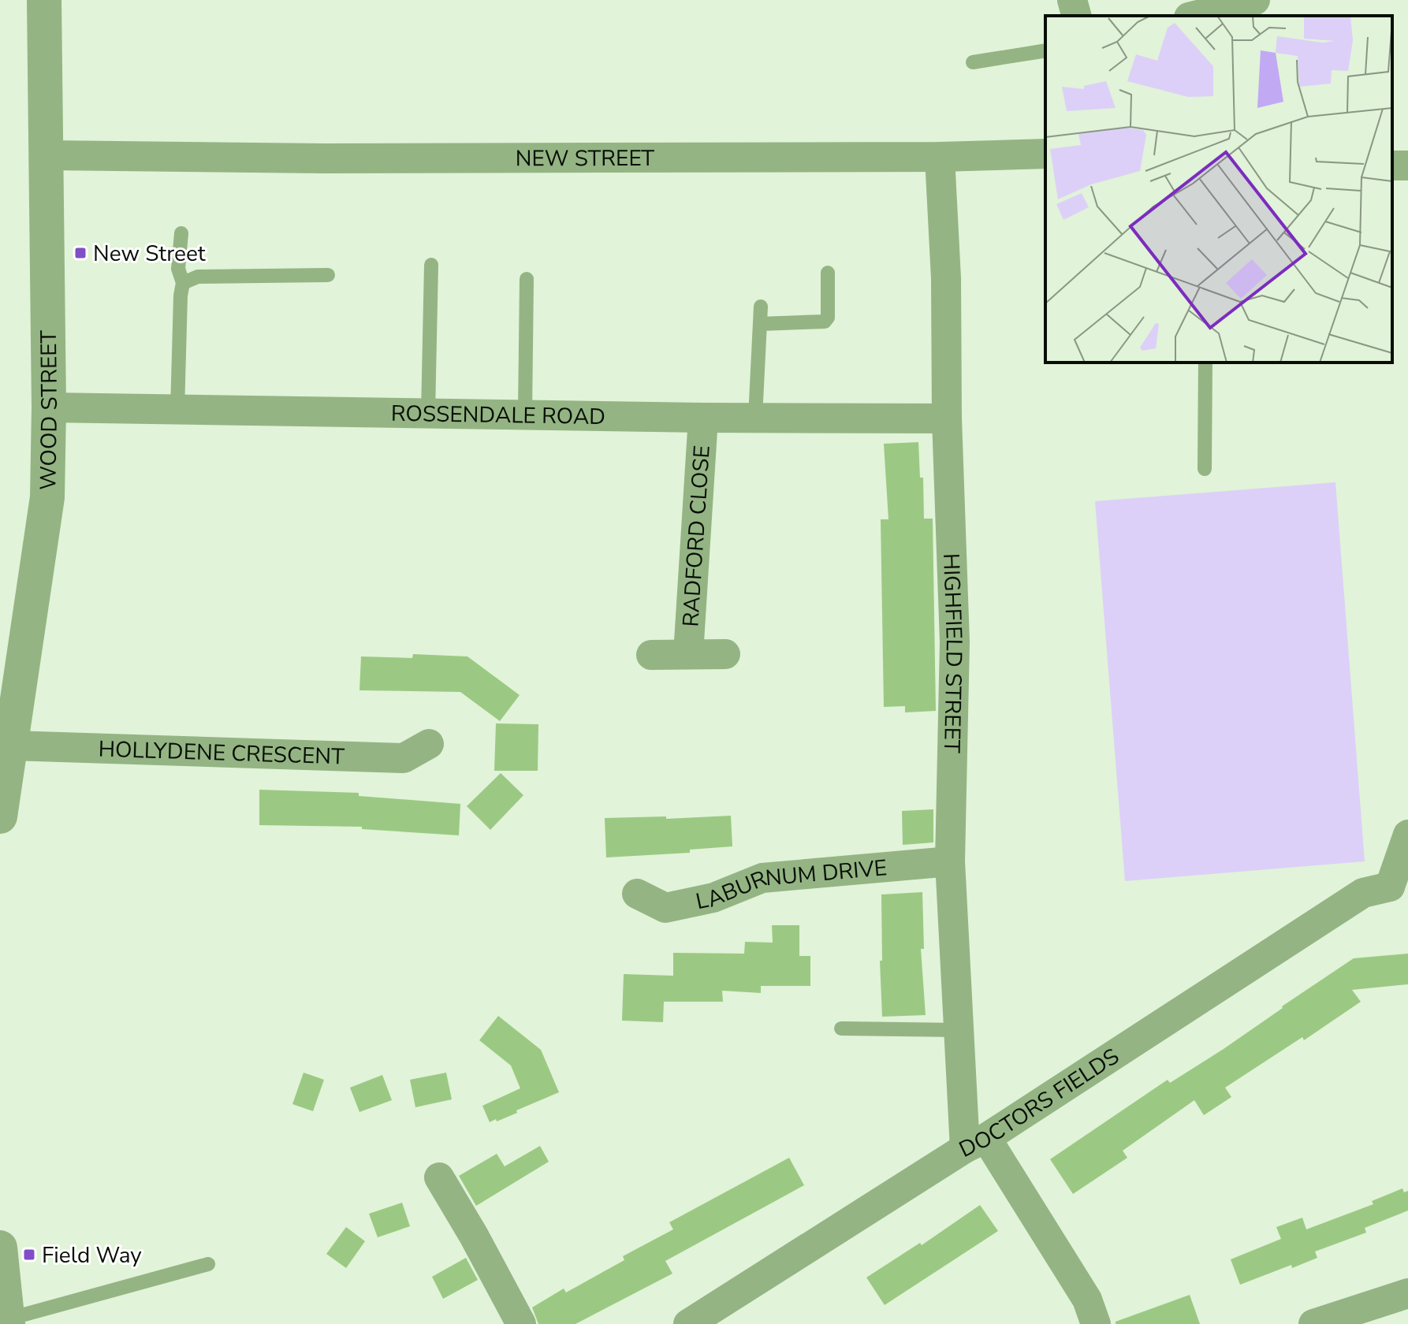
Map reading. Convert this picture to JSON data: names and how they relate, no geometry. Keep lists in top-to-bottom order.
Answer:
{
  "streets": {
    "street": [
      "NEW STREET",
      "WOOD STREET",
      "ROSSENDALE ROAD",
      "RADFORD CLOSE",
      "HIGHFIELD STREET",
      "HOLLYDENE CRESCENT",
      "LABURNUM DRIVE",
      "DOCTORS FIELDS"
    ]
  },
  "crossings": [
    ["NEW STREET", "WOOD STREET"],
    ["NEW STREET", "HIGHFIELD STREET"],
    ["WOOD STREET", "ROSSENDALE ROAD"],
    ["WOOD STREET", "HOLLYDENE CRESCENT"],
    ["ROSSENDALE ROAD", "RADFORD CLOSE"],
    ["ROSSENDALE ROAD", "HIGHFIELD STREET"],
    ["HIGHFIELD STREET", "LABURNUM DRIVE"],
    ["HIGHFIELD STREET", "DOCTORS FIELDS"]
  ],
  "places": {
    "transit": ["New Street", "Field Way"]
  }
}
